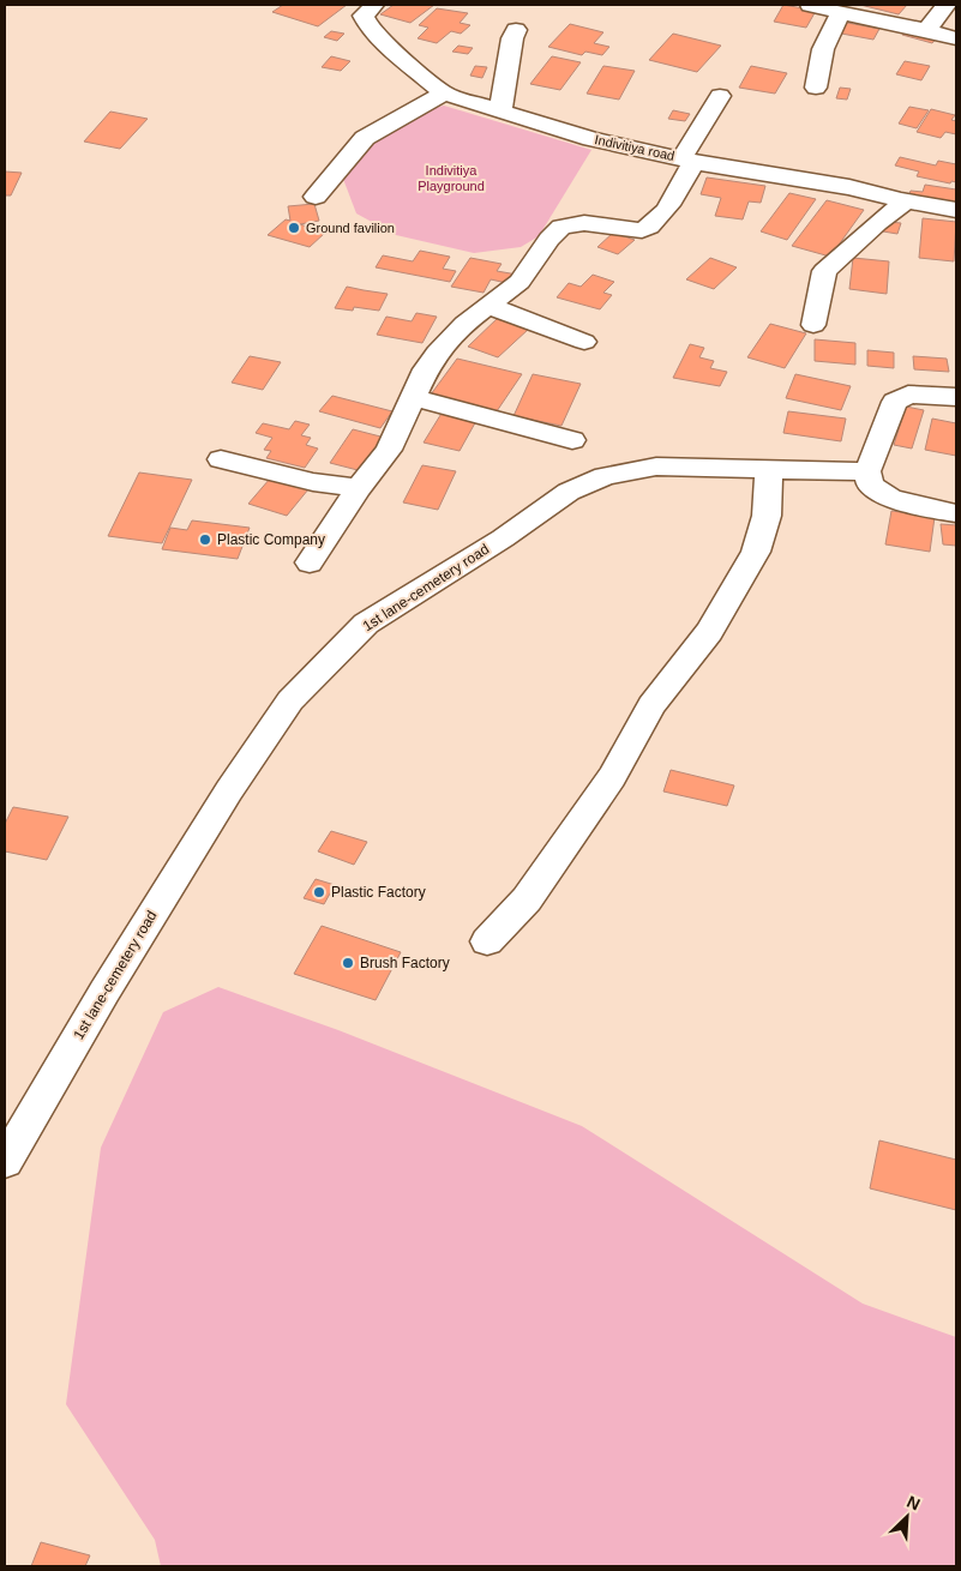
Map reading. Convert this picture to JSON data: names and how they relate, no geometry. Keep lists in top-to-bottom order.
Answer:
{
  "streets": {
    "street": ["Indivitiya road", "1st lane-cemetery road"]
  },
  "parks": ["Indivitiya Playground"],
  "places": [
    "Ground favilion",
    "Plastic Company",
    "Plastic Factory",
    "Brush Factory"
  ],
  "north": "top right"
}
